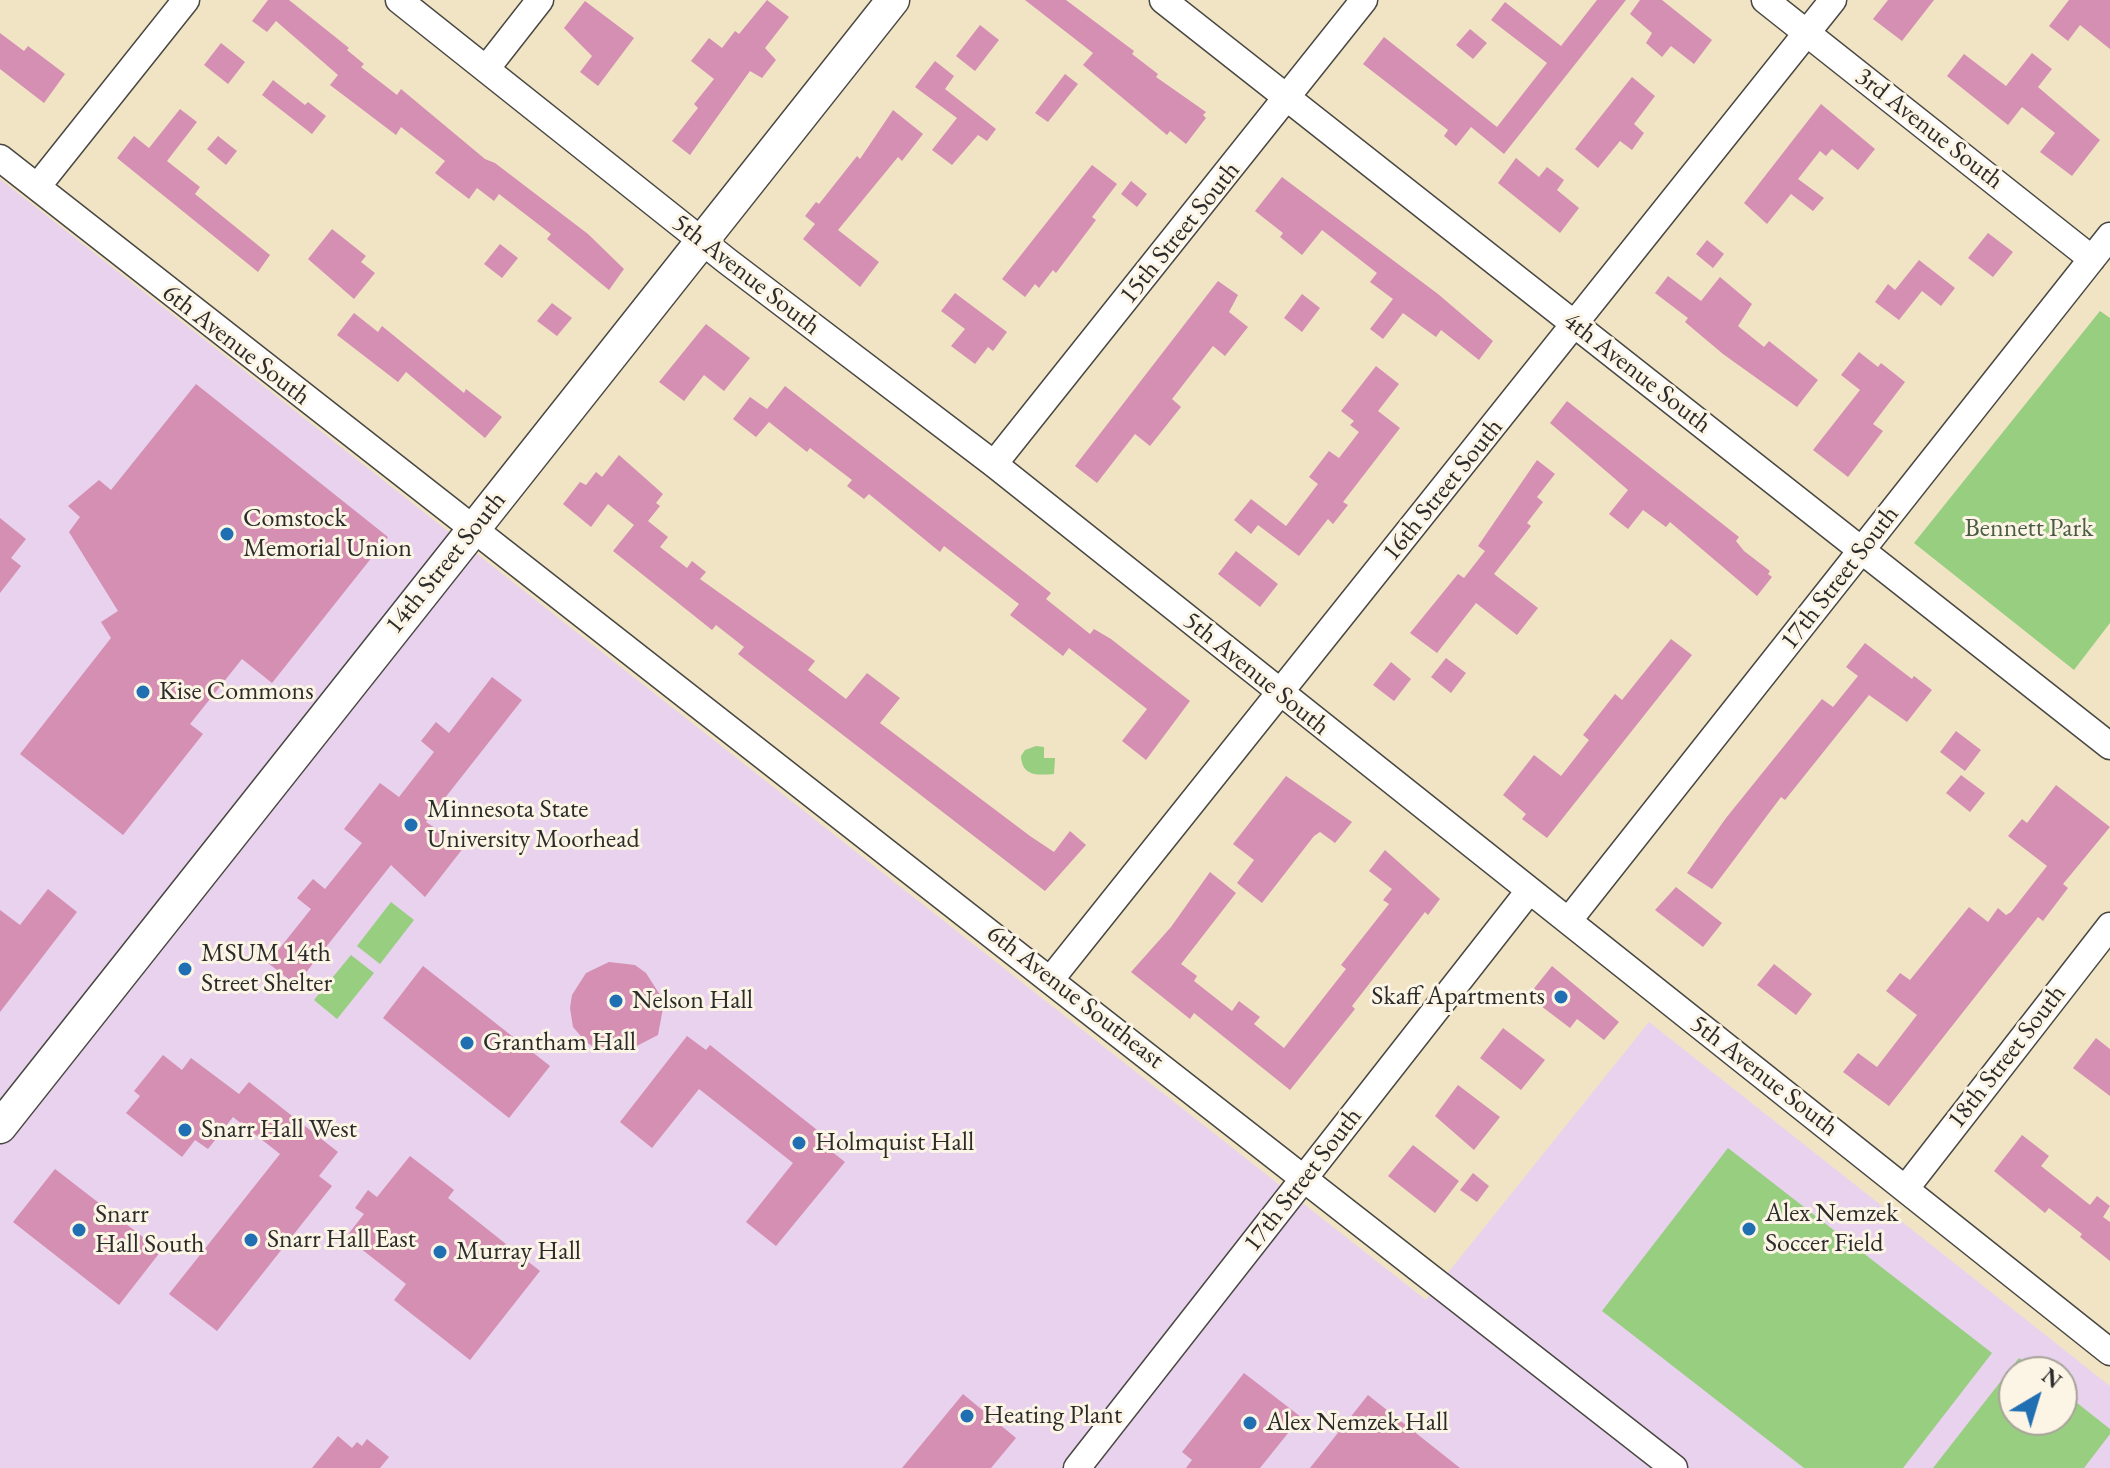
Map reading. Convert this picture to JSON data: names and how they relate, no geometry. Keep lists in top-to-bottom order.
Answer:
{
  "streets": {
    "street": [
      "3rd Avenue South",
      "15th Street South",
      "5th Avenue South",
      "6th Avenue South",
      "4th Avenue South",
      "16th Street South",
      "14th Street South",
      "17th Street South",
      "6th Avenue Southeast",
      "18th Street South"
    ]
  },
  "crossings": [
    ["3rd Avenue South", "16th Street South"],
    ["3rd Avenue South", "17th Street South"],
    ["15th Street South", "5th Avenue South"],
    ["15th Street South", "4th Avenue South"],
    ["5th Avenue South", "16th Street South"],
    ["5th Avenue South", "14th Street South"],
    ["5th Avenue South", "17th Street South"],
    ["5th Avenue South", "18th Street South"],
    ["6th Avenue South", "14th Street South"],
    ["6th Avenue South", "6th Avenue Southeast"],
    ["4th Avenue South", "16th Street South"],
    ["4th Avenue South", "17th Street South"],
    ["16th Street South", "6th Avenue Southeast"],
    ["14th Street South", "6th Avenue Southeast"],
    ["17th Street South", "6th Avenue Southeast"]
  ],
  "parks": ["Bennett Park"],
  "places": [
    "Comstock Memorial Union",
    "Kise Commons",
    "Minnesota State University Moorhead",
    "MSUM 14th Street Shelter",
    "Skaff Apartments",
    "Nelson Hall",
    "Grantham Hall",
    "Snarr Hall West",
    "Holmquist Hall",
    "Alex Nemzek Soccer Field",
    "Snarr Hall South",
    "Snarr Hall East",
    "Murray Hall",
    "Heating Plant",
    "Alex Nemzek Hall"
  ],
  "north": "top right"
}
